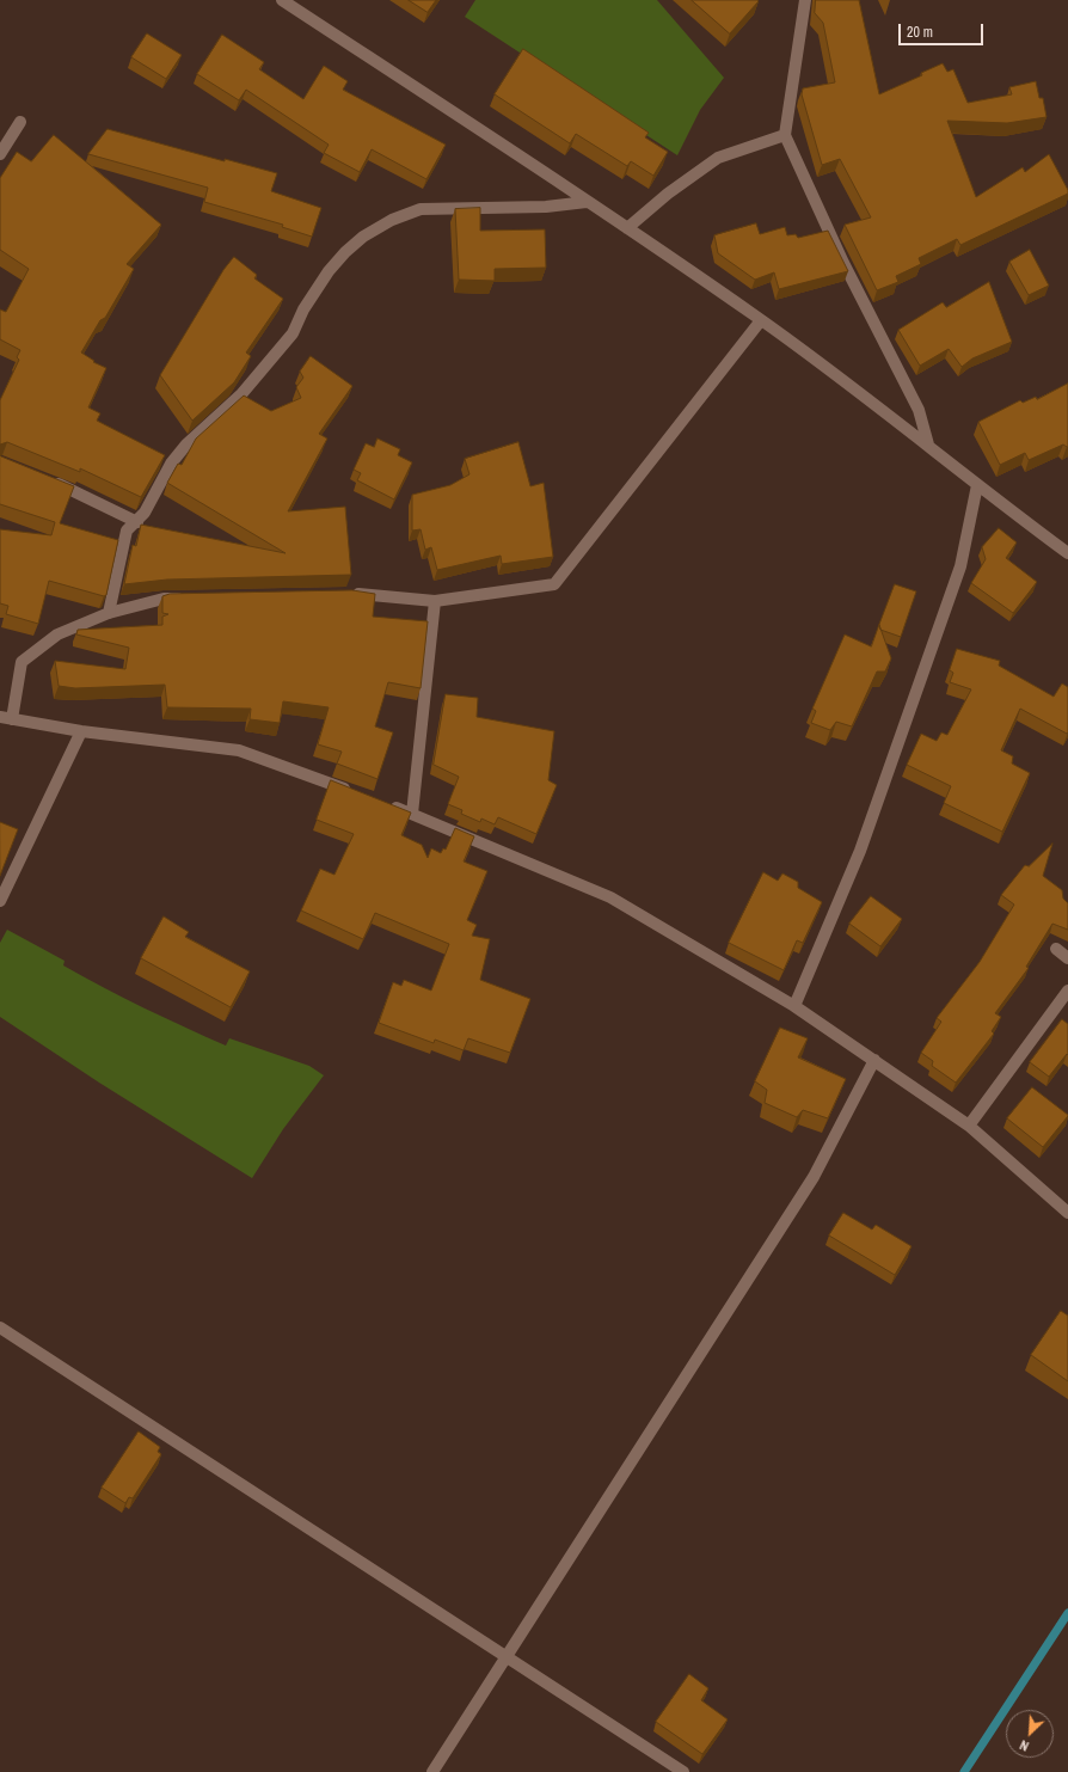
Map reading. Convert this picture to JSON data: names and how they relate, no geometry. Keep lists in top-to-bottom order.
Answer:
{
  "scale_bar": "20 m",
  "north": "bottom left"
}
